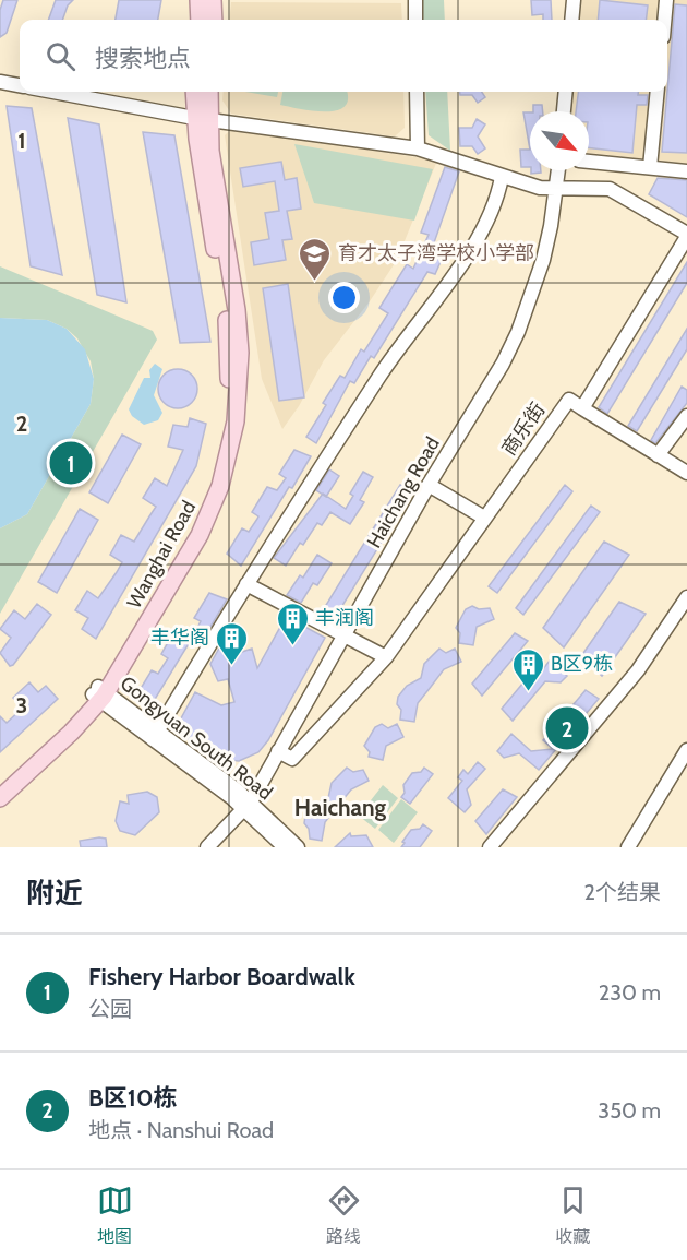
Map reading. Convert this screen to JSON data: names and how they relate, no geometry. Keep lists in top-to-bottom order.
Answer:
{
  "streets": {
    "main road": ["Wanghai Road"],
    "street": ["商乐街", "Haichang Road", "Gongyuan South Road"]
  },
  "crossings": [
    ["商乐街", "Haichang Road"],
    ["Haichang Road", "Gongyuan South Road"],
    ["Wanghai Road", "Gongyuan South Road"]
  ],
  "districts": ["Haichang"],
  "places": {
    "school or university": ["育才太子湾学校小学部"],
    "building": ["丰润阁", "丰华阁", "B区9栋"]
  },
  "north": "bottom right",
  "page": {
    "search": "搜索地点",
    "pins": ["1", "2"],
    "heading": ["附近", "2个结果"],
    "list": [
      {
        "mark": "1",
        "name": "Fishery Harbor Boardwalk",
        "note": "公园",
        "value": "230 m"
      },
      {
        "mark": "2",
        "name": "B区10栋",
        "note": "地点 · Nanshui Road",
        "value": "350 m"
      }
    ],
    "nav": ["地图", "路线", "收藏"]
  },
  "grid": {
    "rows": ["1", "2", "3"]
  }
}
